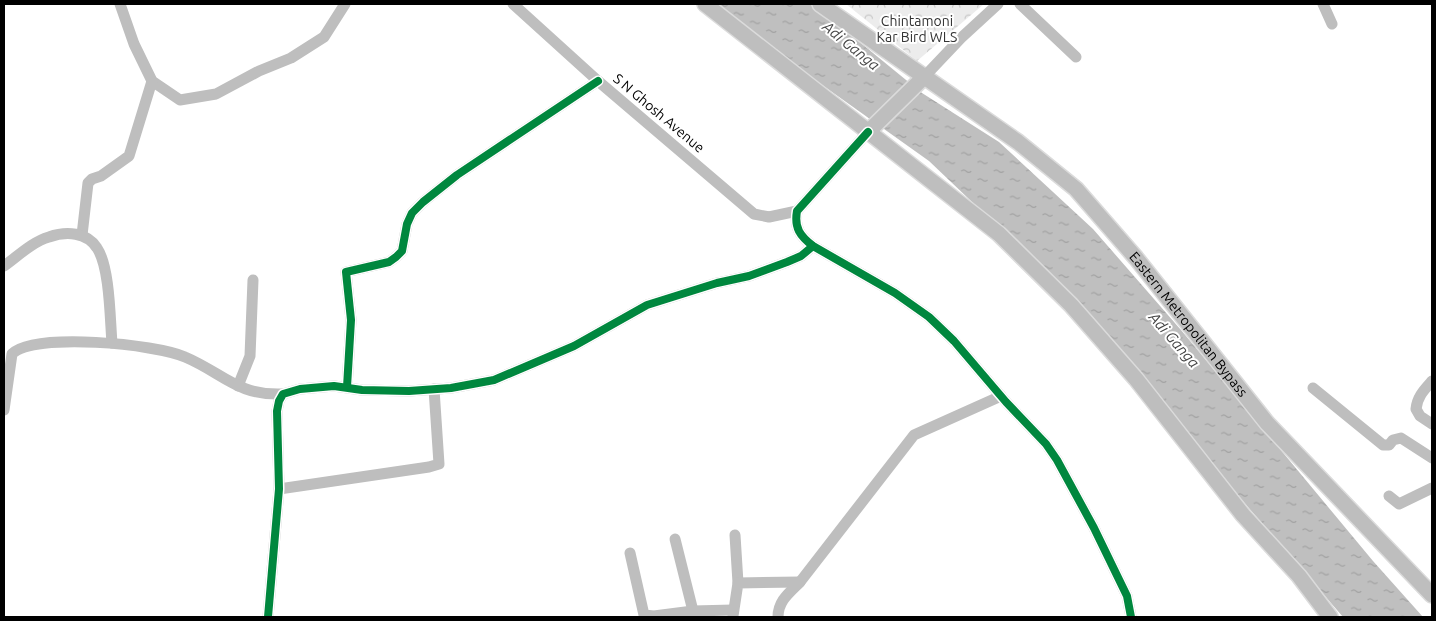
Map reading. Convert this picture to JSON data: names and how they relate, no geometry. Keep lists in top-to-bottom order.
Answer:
{
  "streets": {
    "main road": ["Eastern Metropolitan Bypass"],
    "street": ["S N Ghosh Avenue"]
  },
  "water": ["Adi Ganga"],
  "parks": ["Chintamoni Kar Bird WLS"]
}
